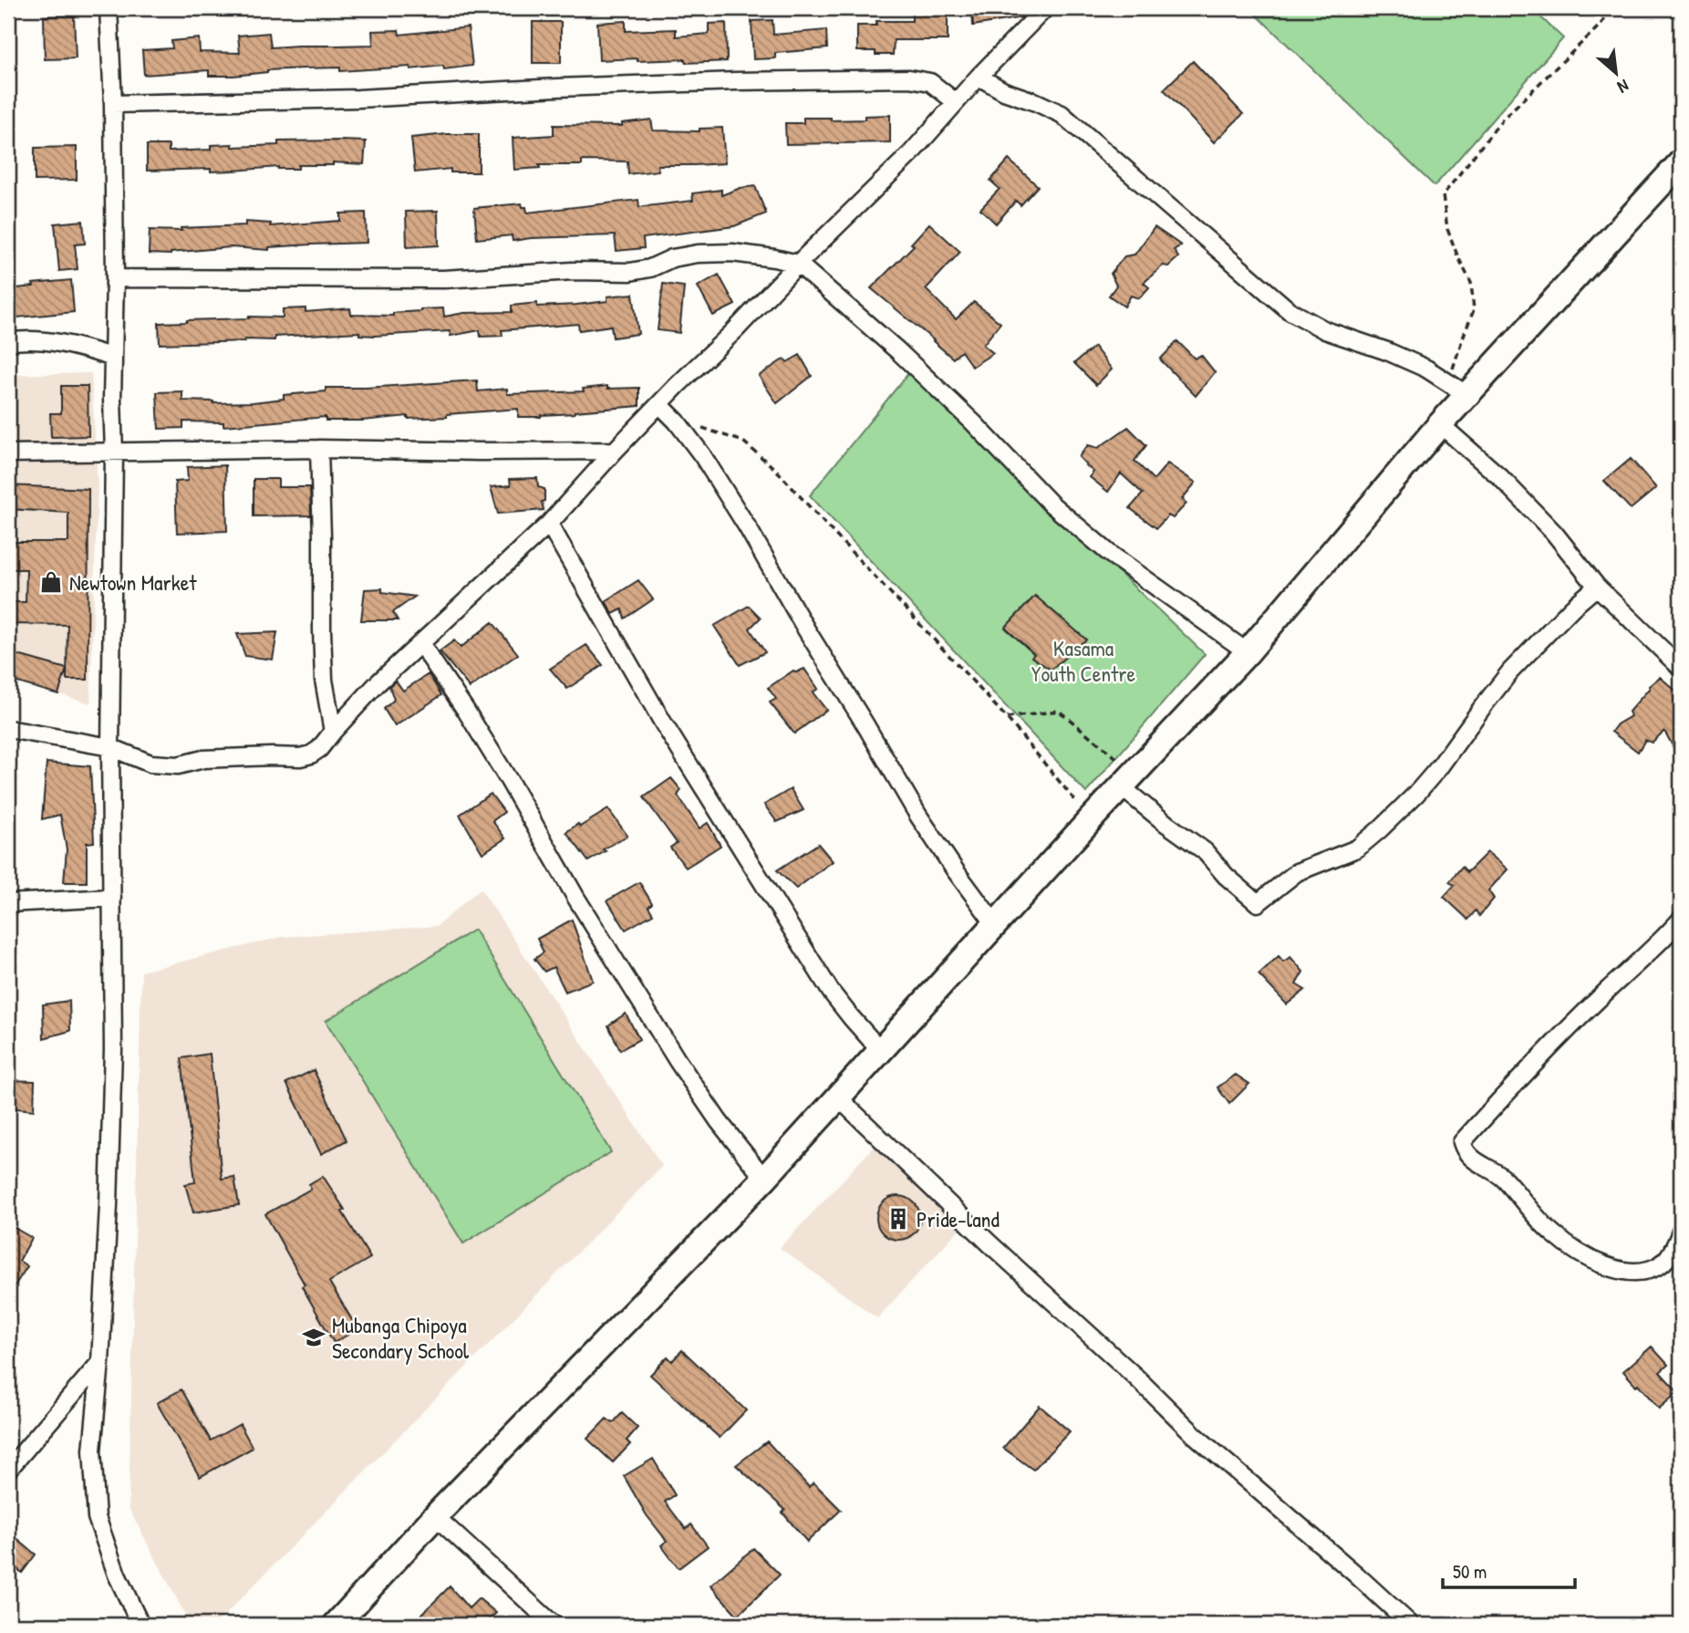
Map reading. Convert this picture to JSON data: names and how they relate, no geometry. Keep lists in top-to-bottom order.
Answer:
{
  "parks": ["Kasama Youth Centre"],
  "places": {
    "shop": ["Newtown Market"],
    "building": ["Pride-land"],
    "school or university": ["Mubanga Chipoya Secondary School"]
  },
  "scale_bar": "50 m",
  "north": "bottom right"
}
